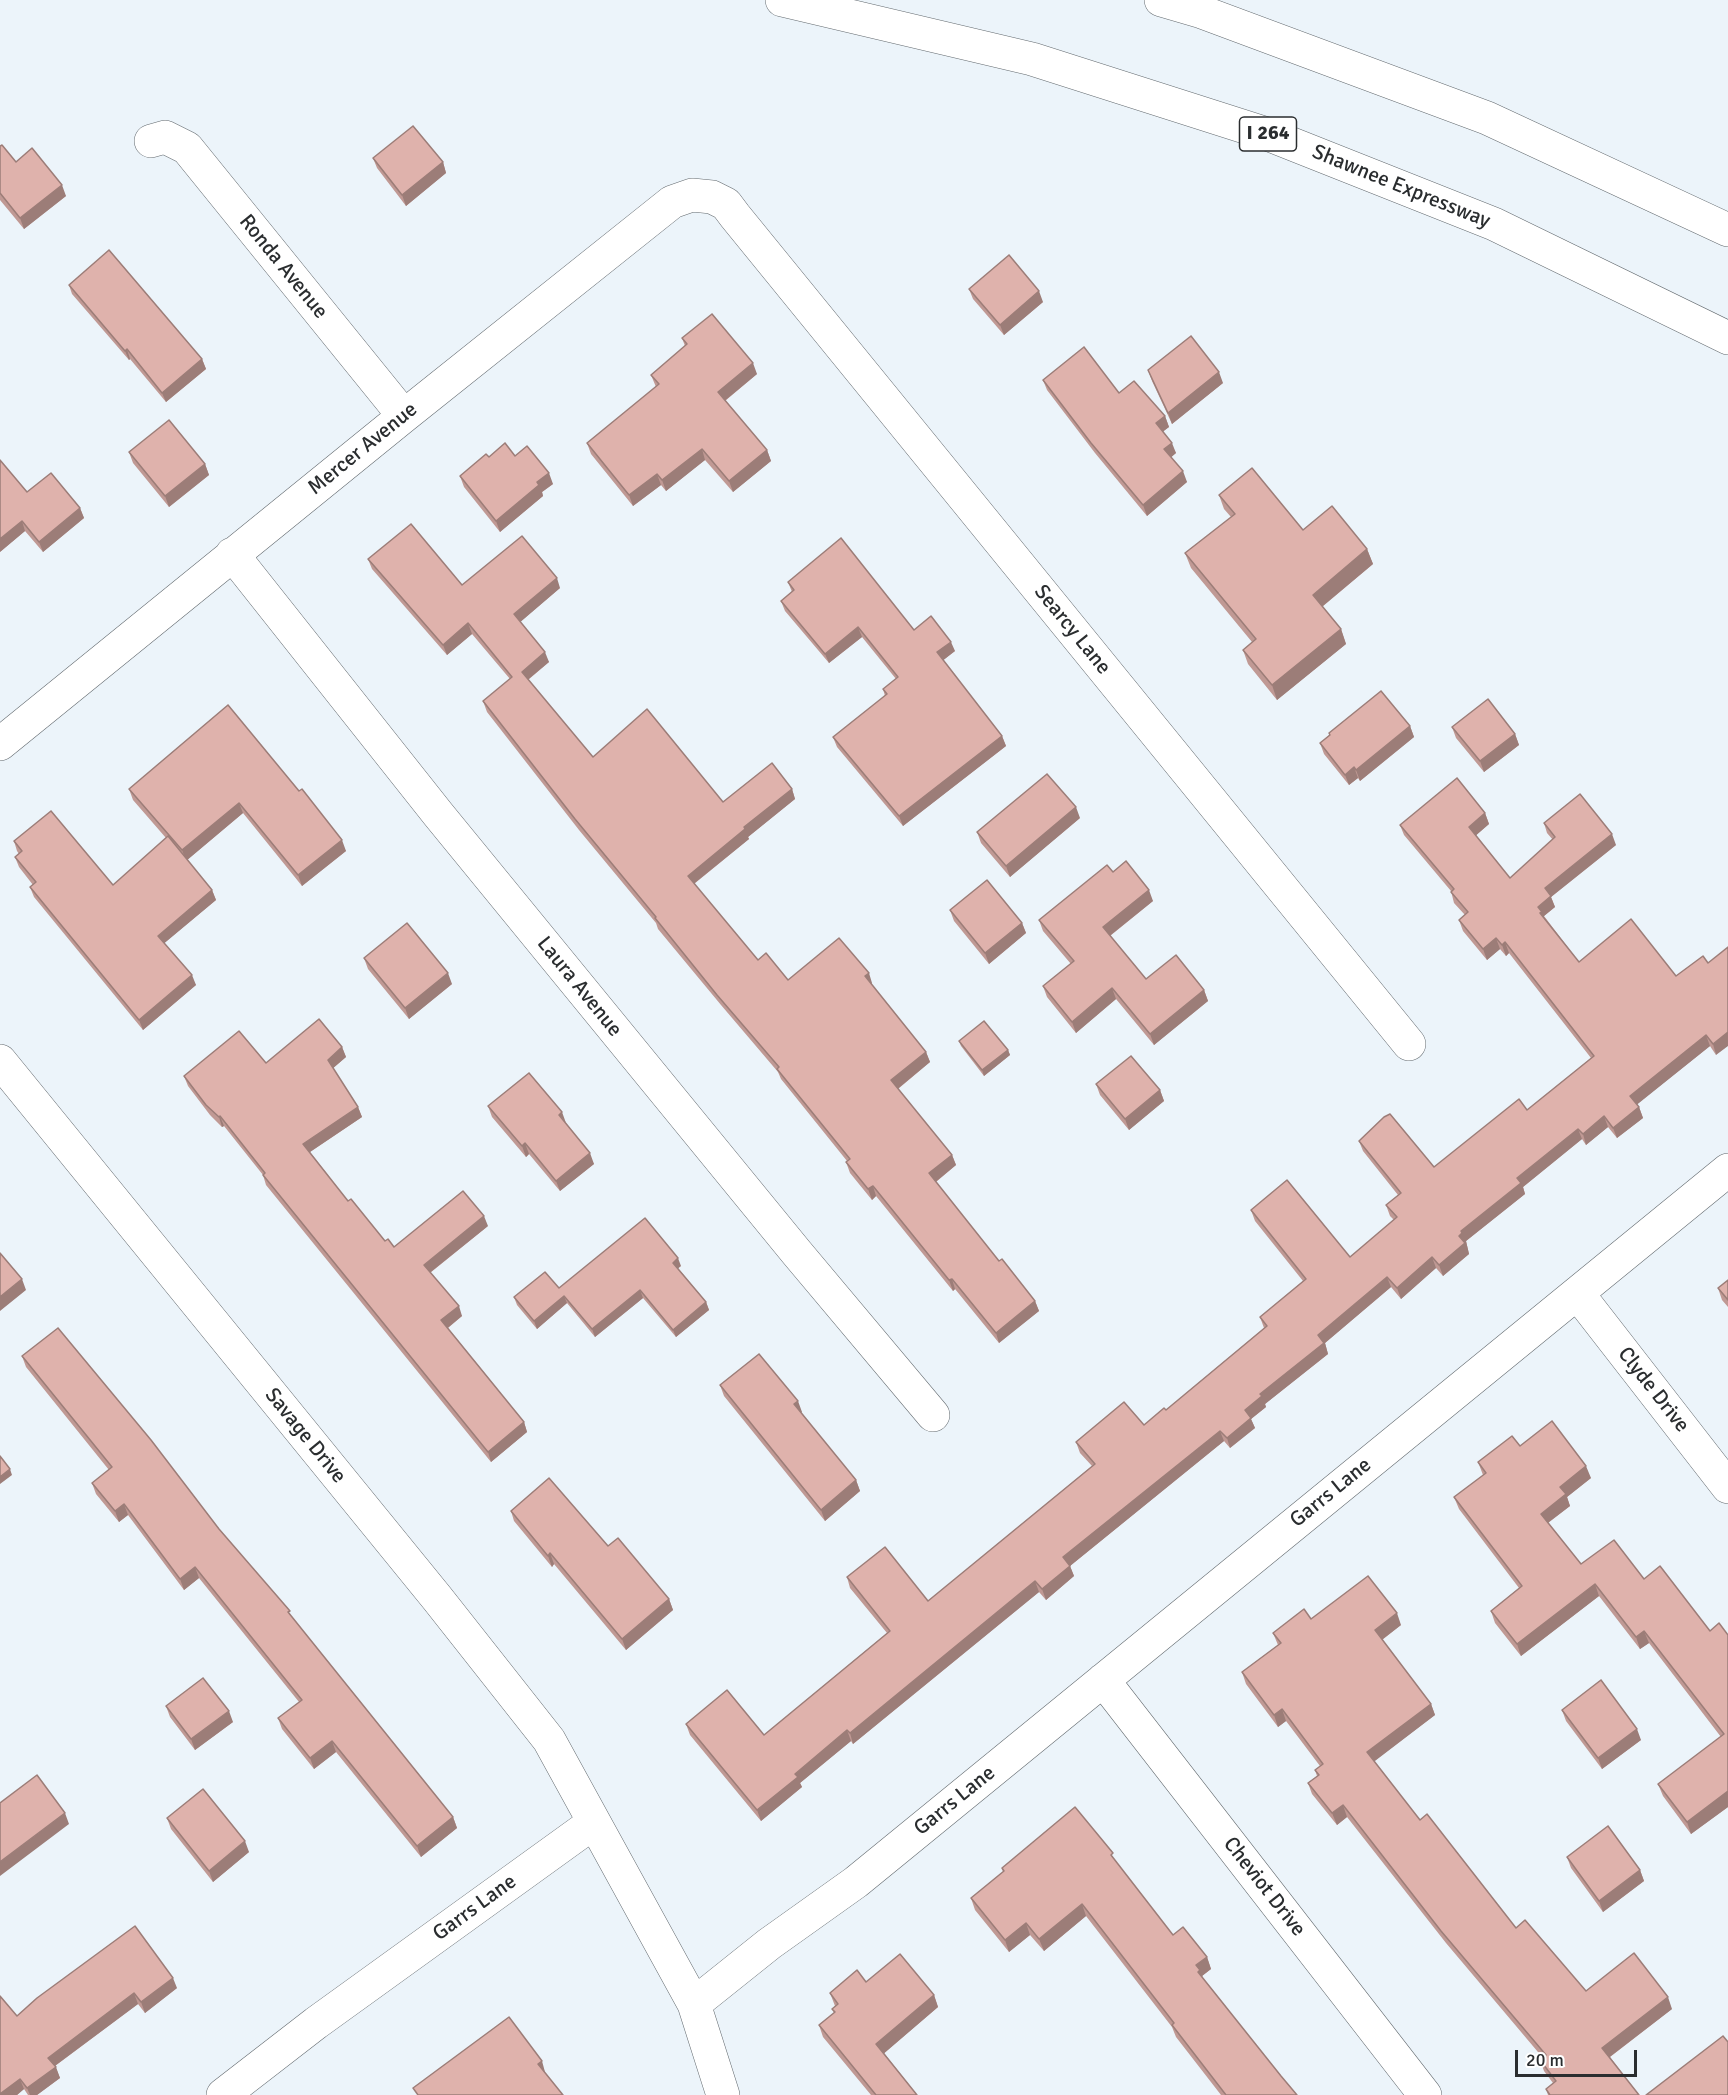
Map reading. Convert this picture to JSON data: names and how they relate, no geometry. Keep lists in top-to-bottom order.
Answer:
{
  "streets": {
    "main road": [
      "I 264",
      "Shawnee Expressway",
      "Ronda Avenue",
      "Mercer Avenue",
      "Searcy Lane",
      "Laura Avenue",
      "Clyde Drive",
      "Savage Drive",
      "Garrs Lane",
      "Cheviot Drive"
    ]
  },
  "crossings": [
    ["Ronda Avenue", "Mercer Avenue"],
    ["Mercer Avenue", "Searcy Lane"],
    ["Mercer Avenue", "Laura Avenue"],
    ["Clyde Drive", "Garrs Lane"],
    ["Savage Drive", "Garrs Lane"],
    ["Garrs Lane", "Cheviot Drive"]
  ],
  "scale_bar": "20 m"
}
